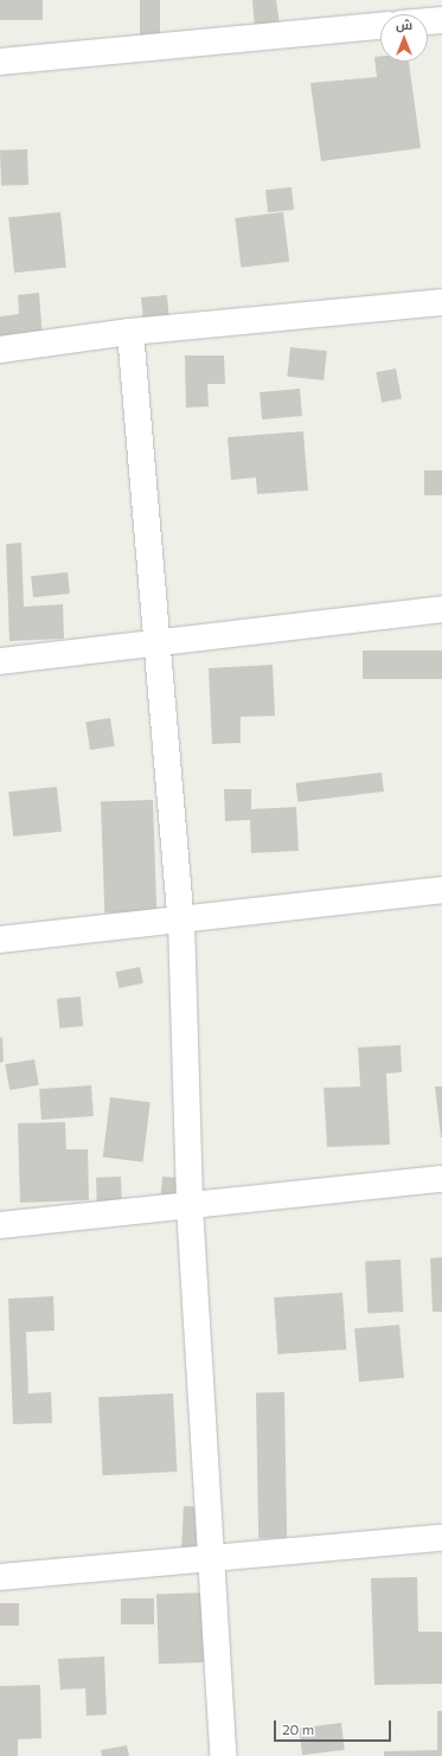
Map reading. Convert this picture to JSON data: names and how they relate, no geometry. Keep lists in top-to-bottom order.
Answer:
{
  "scale_bar": "20 m",
  "north": "top"
}
